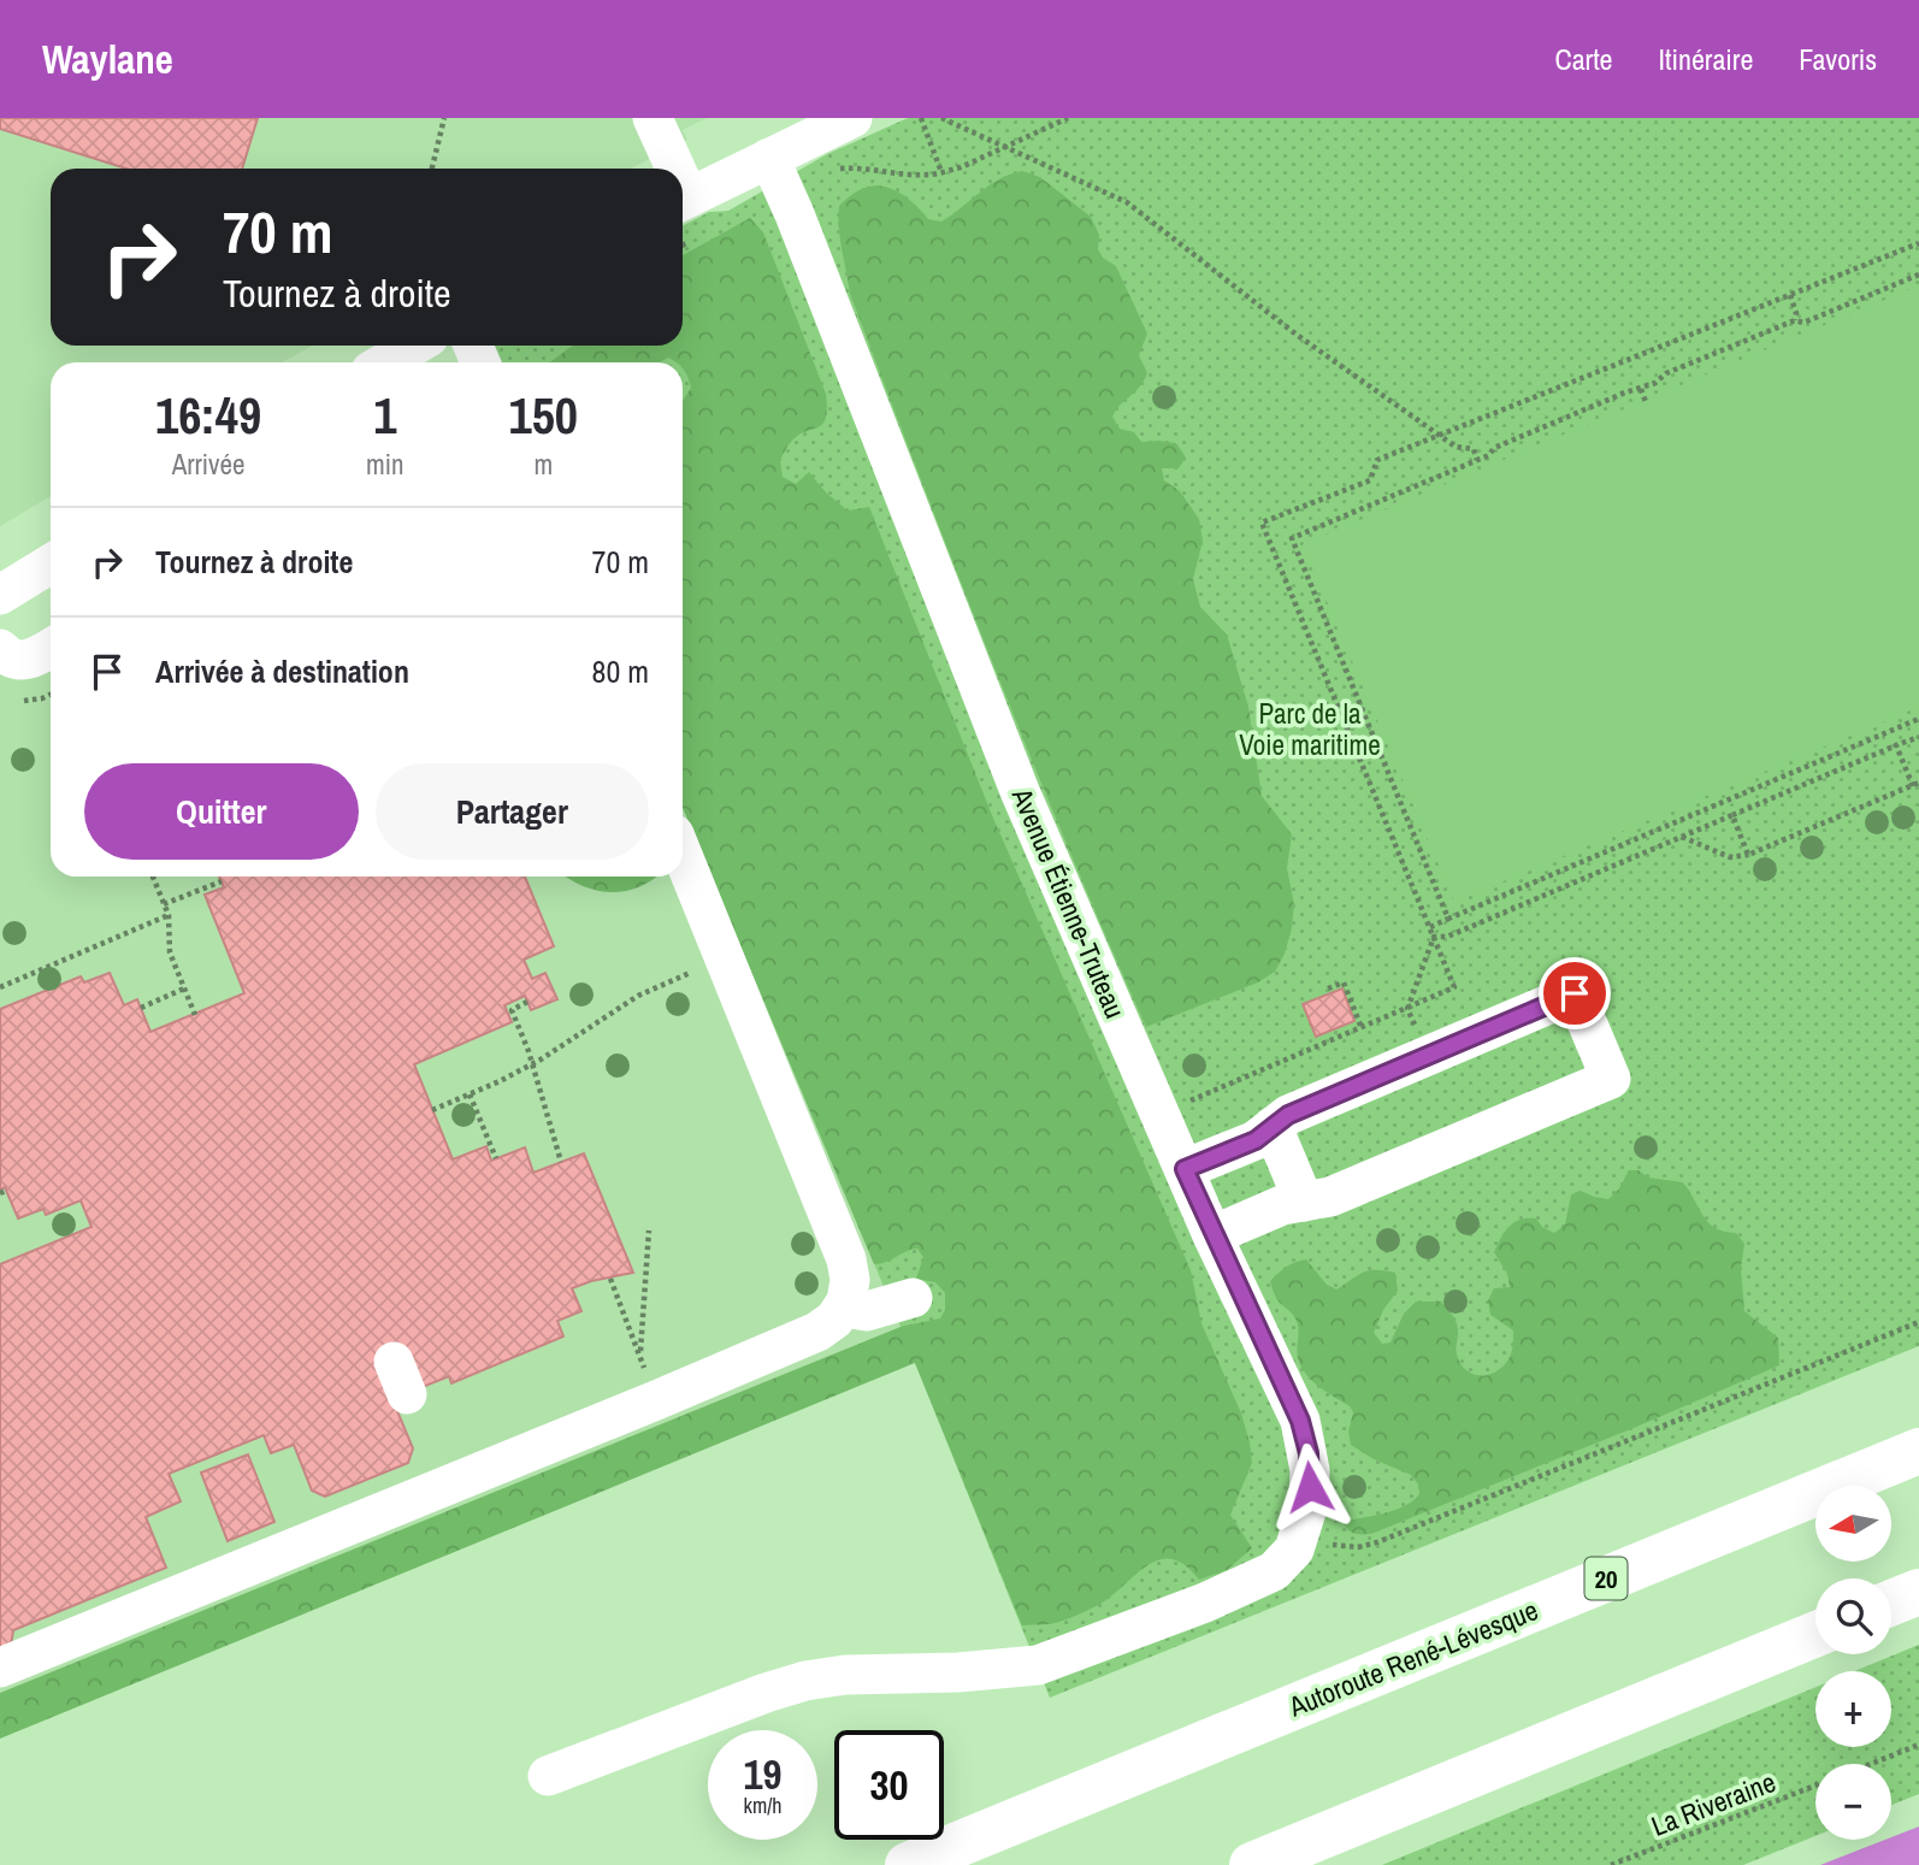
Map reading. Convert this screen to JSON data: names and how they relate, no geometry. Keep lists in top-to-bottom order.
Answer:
{
  "streets": {
    "highway": ["20", "Autoroute René-Lévesque"],
    "street": ["Avenue Étienne-Truteau"],
    "path": ["La Riveraine"]
  },
  "parks": ["Parc de la Voie maritime"],
  "north": "left",
  "page": {
    "header": "Waylane",
    "nav": ["Carte", "Itinéraire", "Favoris"],
    "turn": ["70 m", "Tournez à droite"],
    "eta": [
      "16:49",
      "Arrivée",
      "1",
      "min",
      "150",
      "m"
    ],
    "list": [
      {
        "name": "Tournez à droite",
        "value": "70 m"
      },
      {
        "name": "Arrivée à destination",
        "value": "80 m"
      }
    ],
    "buttons": ["Quitter", "Partager"],
    "map_buttons": ["+", "−"],
    "speed": "19 km/h",
    "limit": "30"
  }
}
